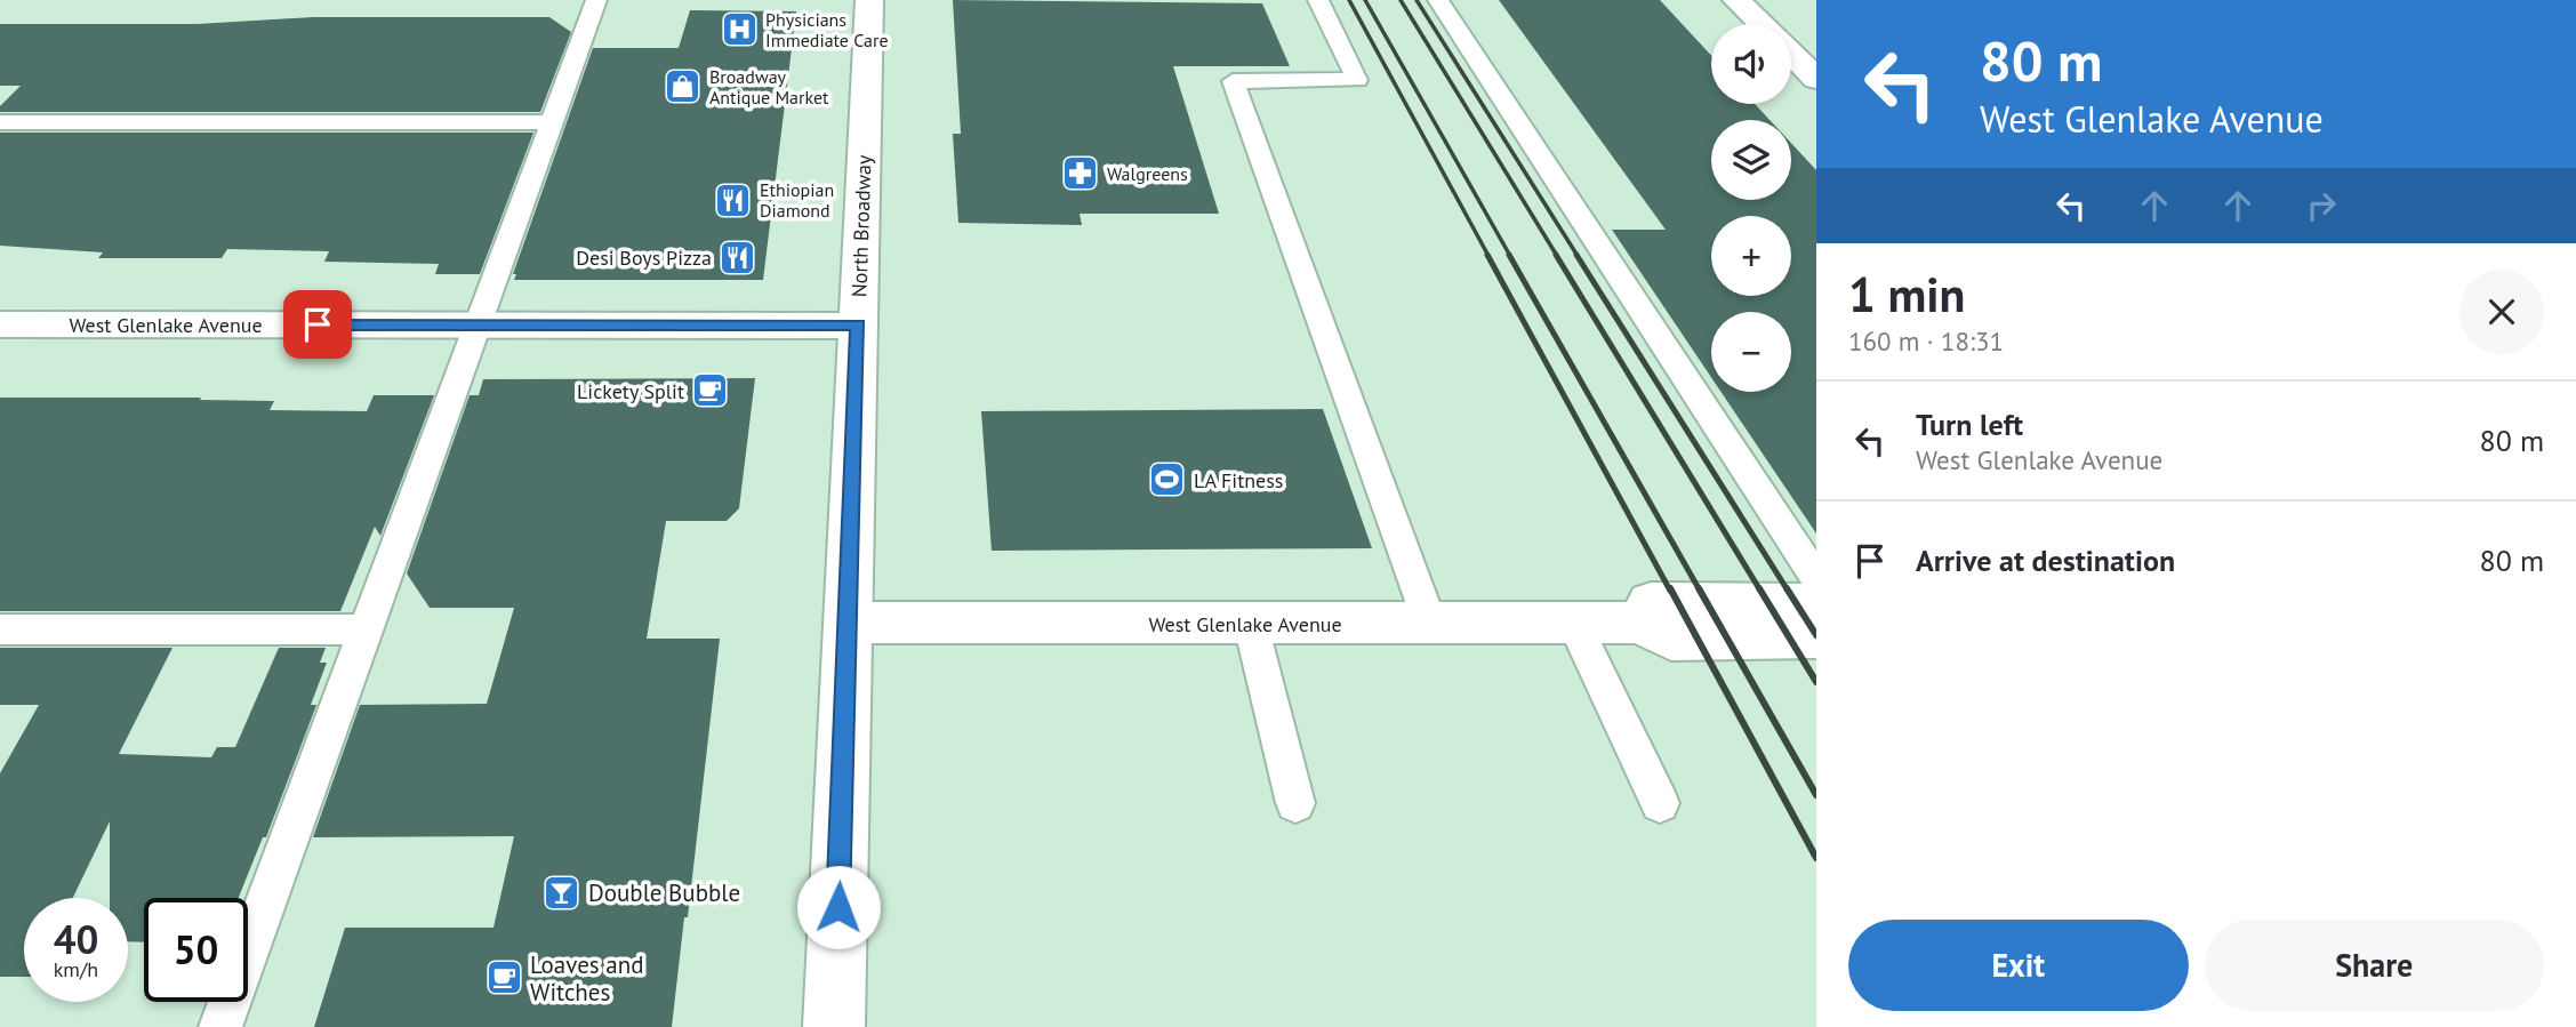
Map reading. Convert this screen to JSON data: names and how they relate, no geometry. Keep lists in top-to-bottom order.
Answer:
{
  "streets": {
    "street": ["North Broadway", "West Glenlake Avenue"]
  },
  "crossings": [
    ["North Broadway", "West Glenlake Avenue"]
  ],
  "places": {
    "hospital": ["Physicians Immediate Care"],
    "shop": ["Broadway Antique Market"],
    "pharmacy": ["Walgreens"],
    "restaurant": ["Ethiopian Diamond", "Desi Boys Pizza"],
    "cafe": ["Lickety Split", "Loaves and Witches"],
    "sports": ["LA Fitness"],
    "bar": ["Double Bubble"]
  },
  "page": {
    "turn": ["80 m", "West Glenlake Avenue"],
    "map_buttons": ["+", "−"],
    "heading": ["1 min", "160 m · 18:31"],
    "list": [
      {
        "name": "Turn left",
        "note": "West Glenlake Avenue",
        "value": "80 m"
      },
      {
        "name": "Arrive at destination",
        "value": "80 m"
      }
    ],
    "speed": "40 km/h",
    "limit": "50",
    "buttons": ["Exit", "Share"]
  }
}
